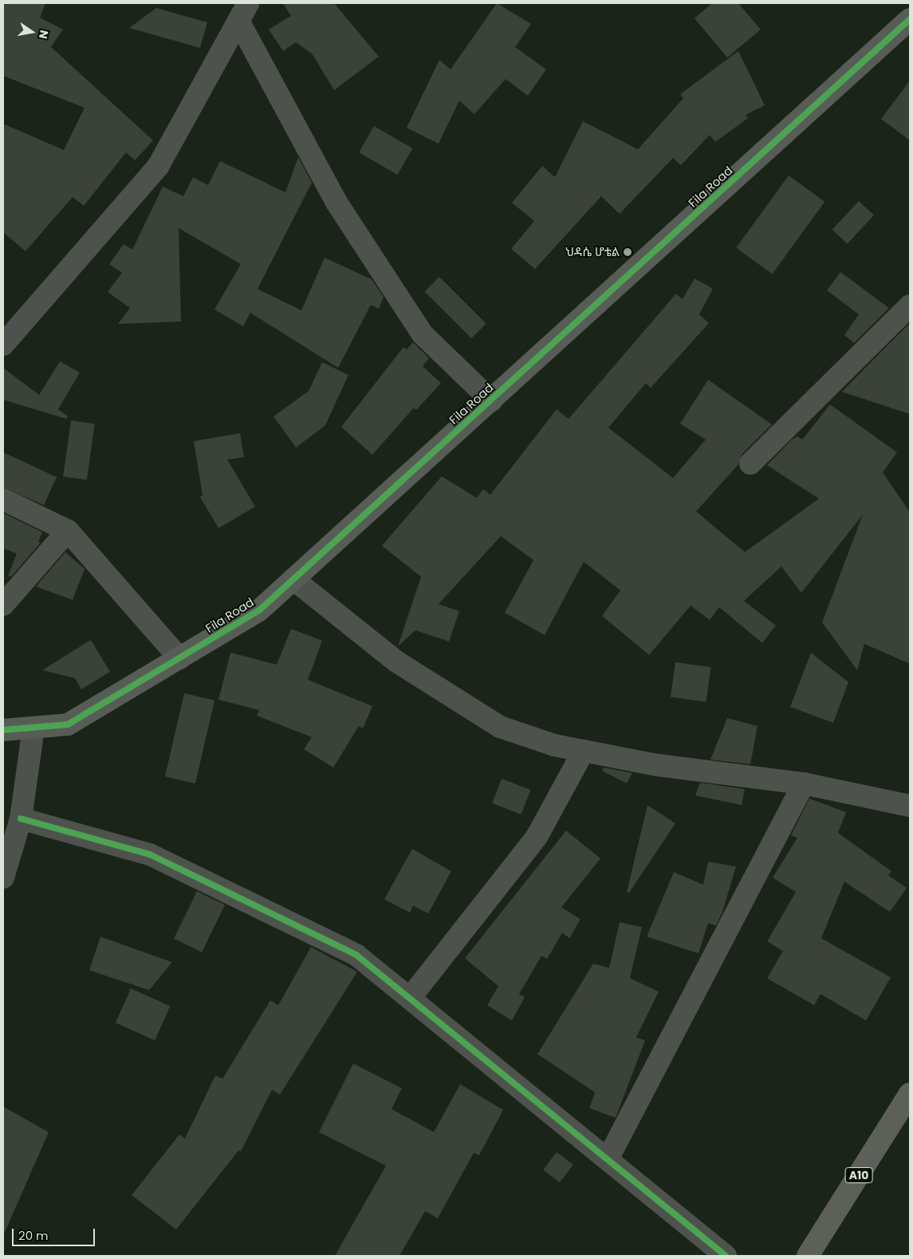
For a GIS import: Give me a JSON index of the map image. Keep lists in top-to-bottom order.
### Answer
{
  "streets": {
    "highway": ["A10"],
    "street": ["Fila Road"]
  },
  "places": ["ህዳሴ ሆቴል"],
  "scale_bar": "20 m",
  "north": "right"
}
